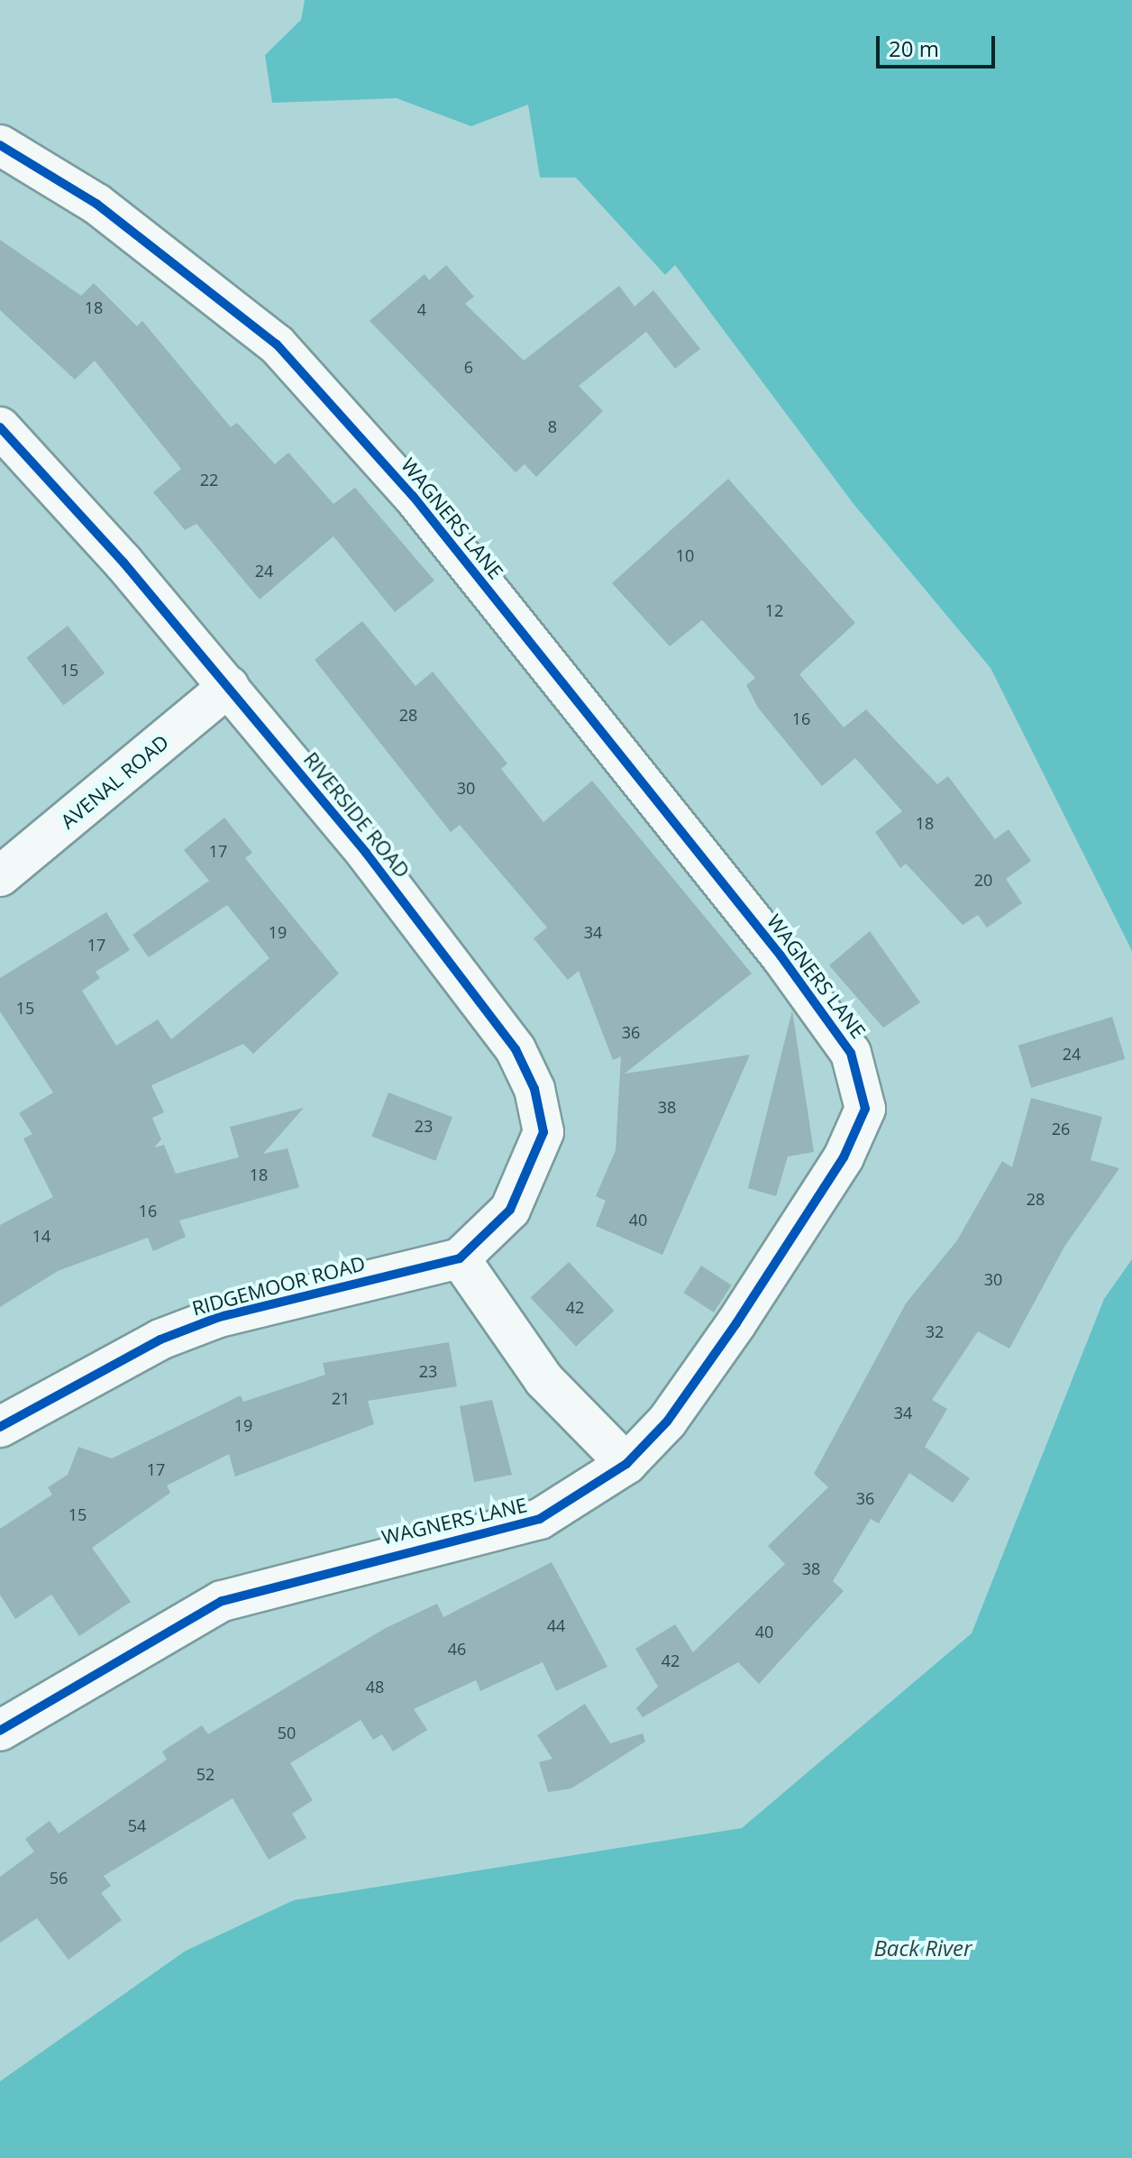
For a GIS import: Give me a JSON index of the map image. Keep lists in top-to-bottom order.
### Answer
{
  "streets": {
    "street": [
      "WAGNERS LANE",
      "AVENAL ROAD",
      "RIVERSIDE ROAD",
      "RIDGEMOOR ROAD"
    ]
  },
  "crossings": [
    ["AVENAL ROAD", "RIVERSIDE ROAD"],
    ["RIVERSIDE ROAD", "RIDGEMOOR ROAD"]
  ],
  "water": ["Back River"],
  "house_numbers": [
    "18",
    "4",
    "6",
    "8",
    "22",
    "10",
    "24",
    "12",
    "15",
    "28",
    "16",
    "30",
    "18",
    "17",
    "20",
    "19",
    "34",
    "17",
    "15",
    "36",
    "24",
    "38",
    "23",
    "26",
    "18",
    "28",
    "16",
    "40",
    "14",
    "30",
    "42",
    "32",
    "23",
    "21",
    "34",
    "19",
    "17",
    "36",
    "15",
    "38",
    "44",
    "40",
    "46",
    "42",
    "48",
    "50",
    "52",
    "54",
    "56"
  ],
  "scale_bar": "20 m"
}
